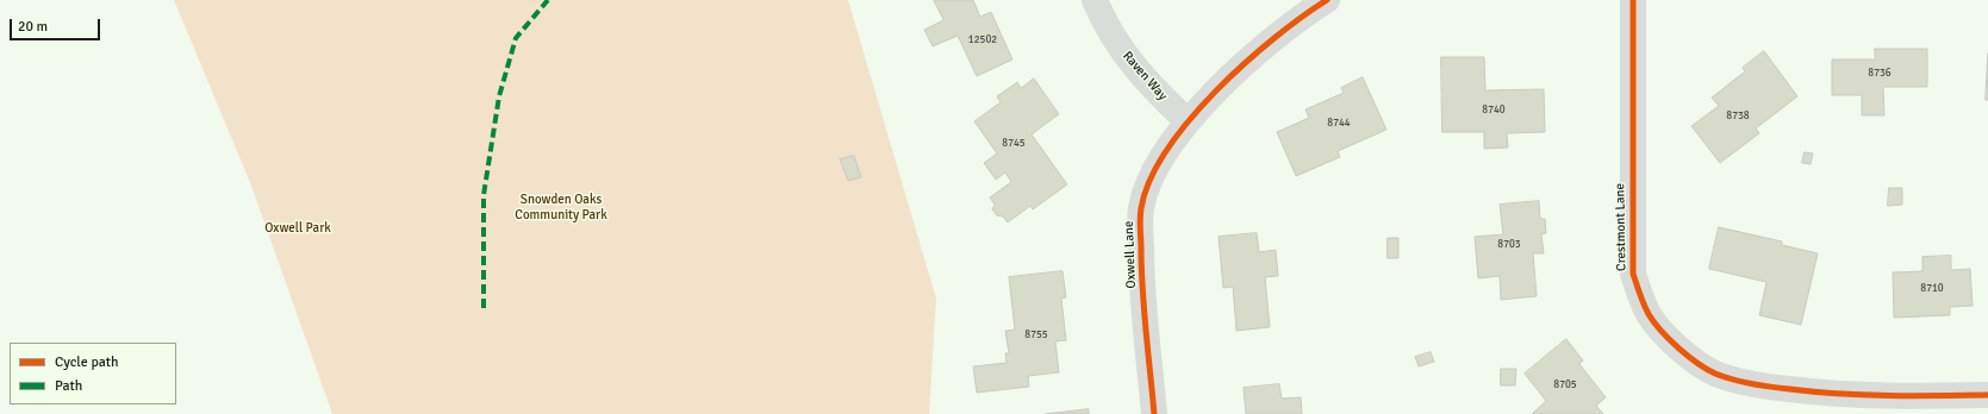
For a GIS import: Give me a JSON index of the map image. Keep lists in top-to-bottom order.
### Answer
{
  "streets": {
    "street": ["Raven Way", "Crestmont Lane", "Oxwell Lane"]
  },
  "crossings": [
    ["Raven Way", "Oxwell Lane"]
  ],
  "parks": ["Snowden Oaks Community Park", "Oxwell Park"],
  "house_numbers": [
    "12502",
    "8736",
    "8740",
    "8738",
    "8744",
    "8745",
    "8703",
    "8710",
    "8755",
    "8705"
  ],
  "legend": ["Cycle path", "Path"],
  "scale_bar": "20 m"
}
